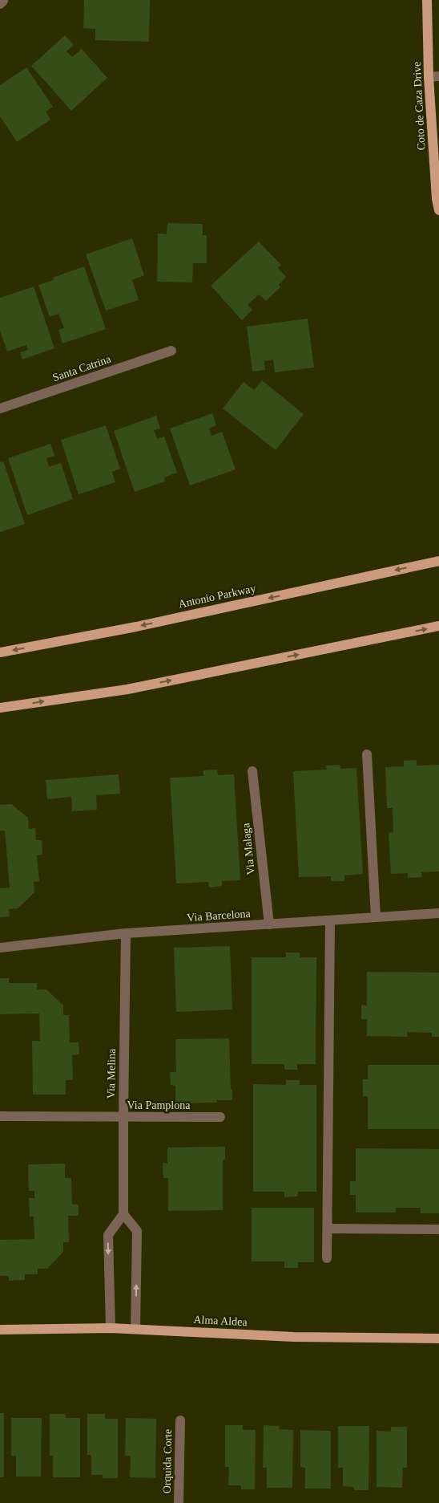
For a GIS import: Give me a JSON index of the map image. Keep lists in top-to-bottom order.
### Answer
{
  "streets": {
    "main road": ["Coto de Caza Drive", "Antonio Parkway", "Alma Aldea"],
    "street": [
      "Santa Catrina",
      "Via Malaga",
      "Via Barcelona",
      "Via Melina",
      "Via Pamplona",
      "Orquida Corte"
    ]
  },
  "crossings": [
    ["Via Malaga", "Via Barcelona"],
    ["Via Barcelona", "Via Melina"],
    ["Via Melina", "Via Pamplona"]
  ]
}
